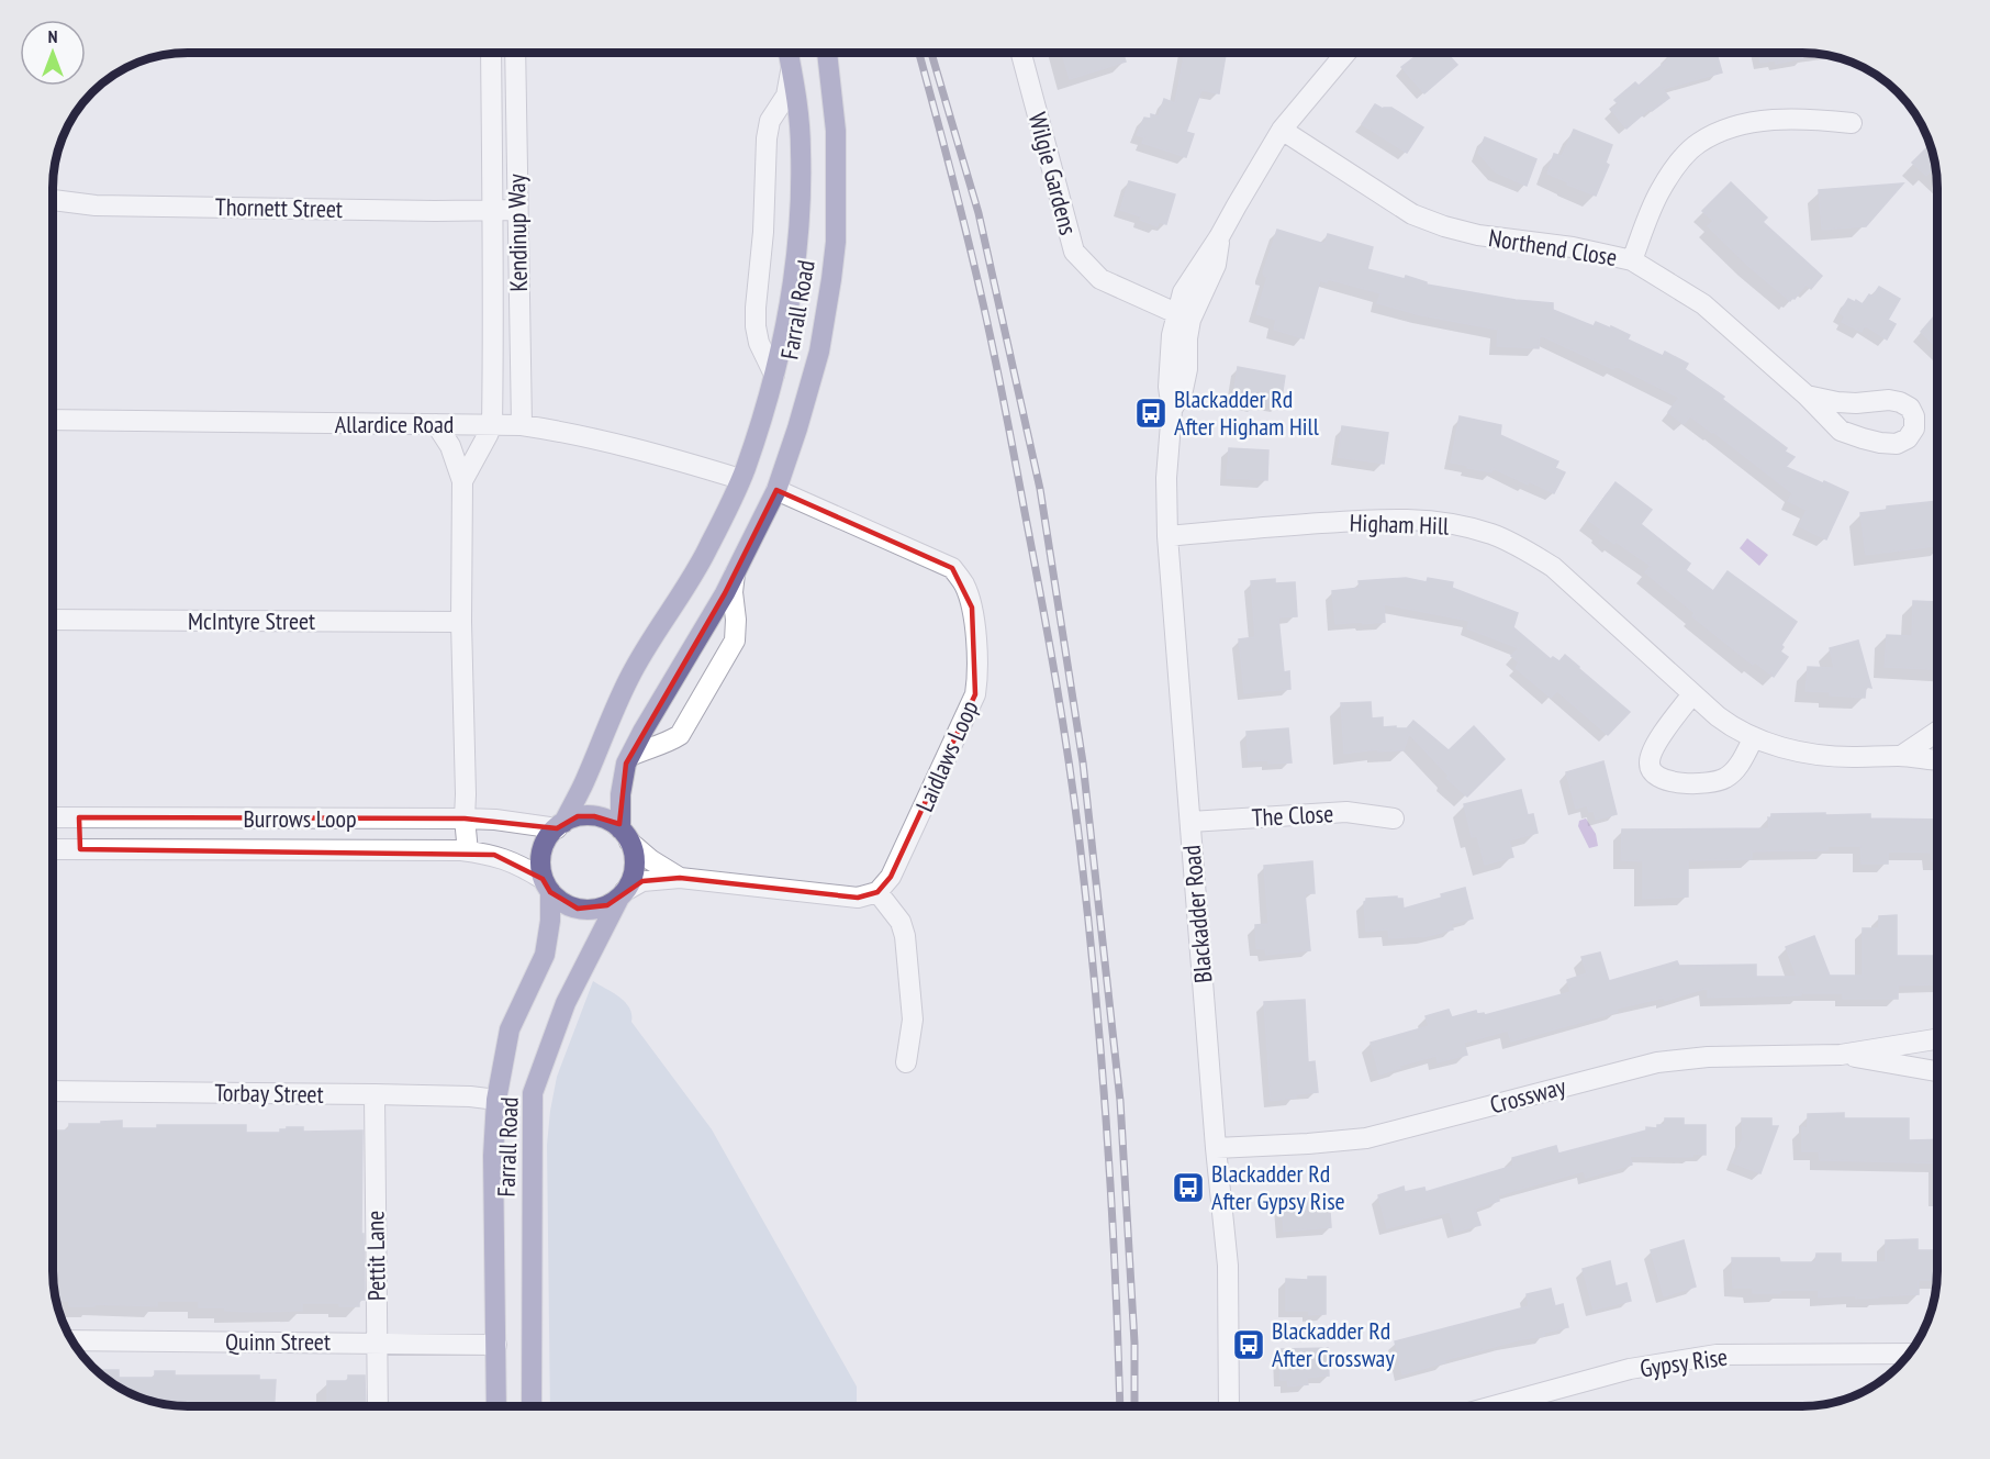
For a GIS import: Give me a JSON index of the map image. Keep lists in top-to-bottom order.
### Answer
{
  "streets": {
    "main road": ["Farrall Road"],
    "street": [
      "Wilgie Gardens",
      "Thornett Street",
      "Kendinup Way",
      "Northend Close",
      "Allardice Road",
      "Higham Hill",
      "McIntyre Street",
      "Laidlaws Loop",
      "The Close",
      "Burrows Loop",
      "Blackadder Road",
      "Torbay Street",
      "Crossway",
      "Pettit Lane",
      "Quinn Street",
      "Gypsy Rise"
    ]
  },
  "crossings": [
    ["Wilgie Gardens", "Blackadder Road"],
    ["Thornett Street", "Kendinup Way"],
    ["Kendinup Way", "Allardice Road"],
    ["Northend Close", "Blackadder Road"],
    ["Farrall Road", "Allardice Road"],
    ["Farrall Road", "Laidlaws Loop"],
    ["Farrall Road", "Burrows Loop"],
    ["Farrall Road", "Torbay Street"],
    ["Farrall Road", "Quinn Street"],
    ["Higham Hill", "Blackadder Road"],
    ["The Close", "Blackadder Road"],
    ["Blackadder Road", "Crossway"],
    ["Torbay Street", "Pettit Lane"],
    ["Pettit Lane", "Quinn Street"]
  ],
  "places": {
    "bus stop": ["Blackadder Rd After Higham Hill", "Blackadder Rd After Gypsy Rise", "Blackadder Rd After Crossway"]
  },
  "north": "top"
}
